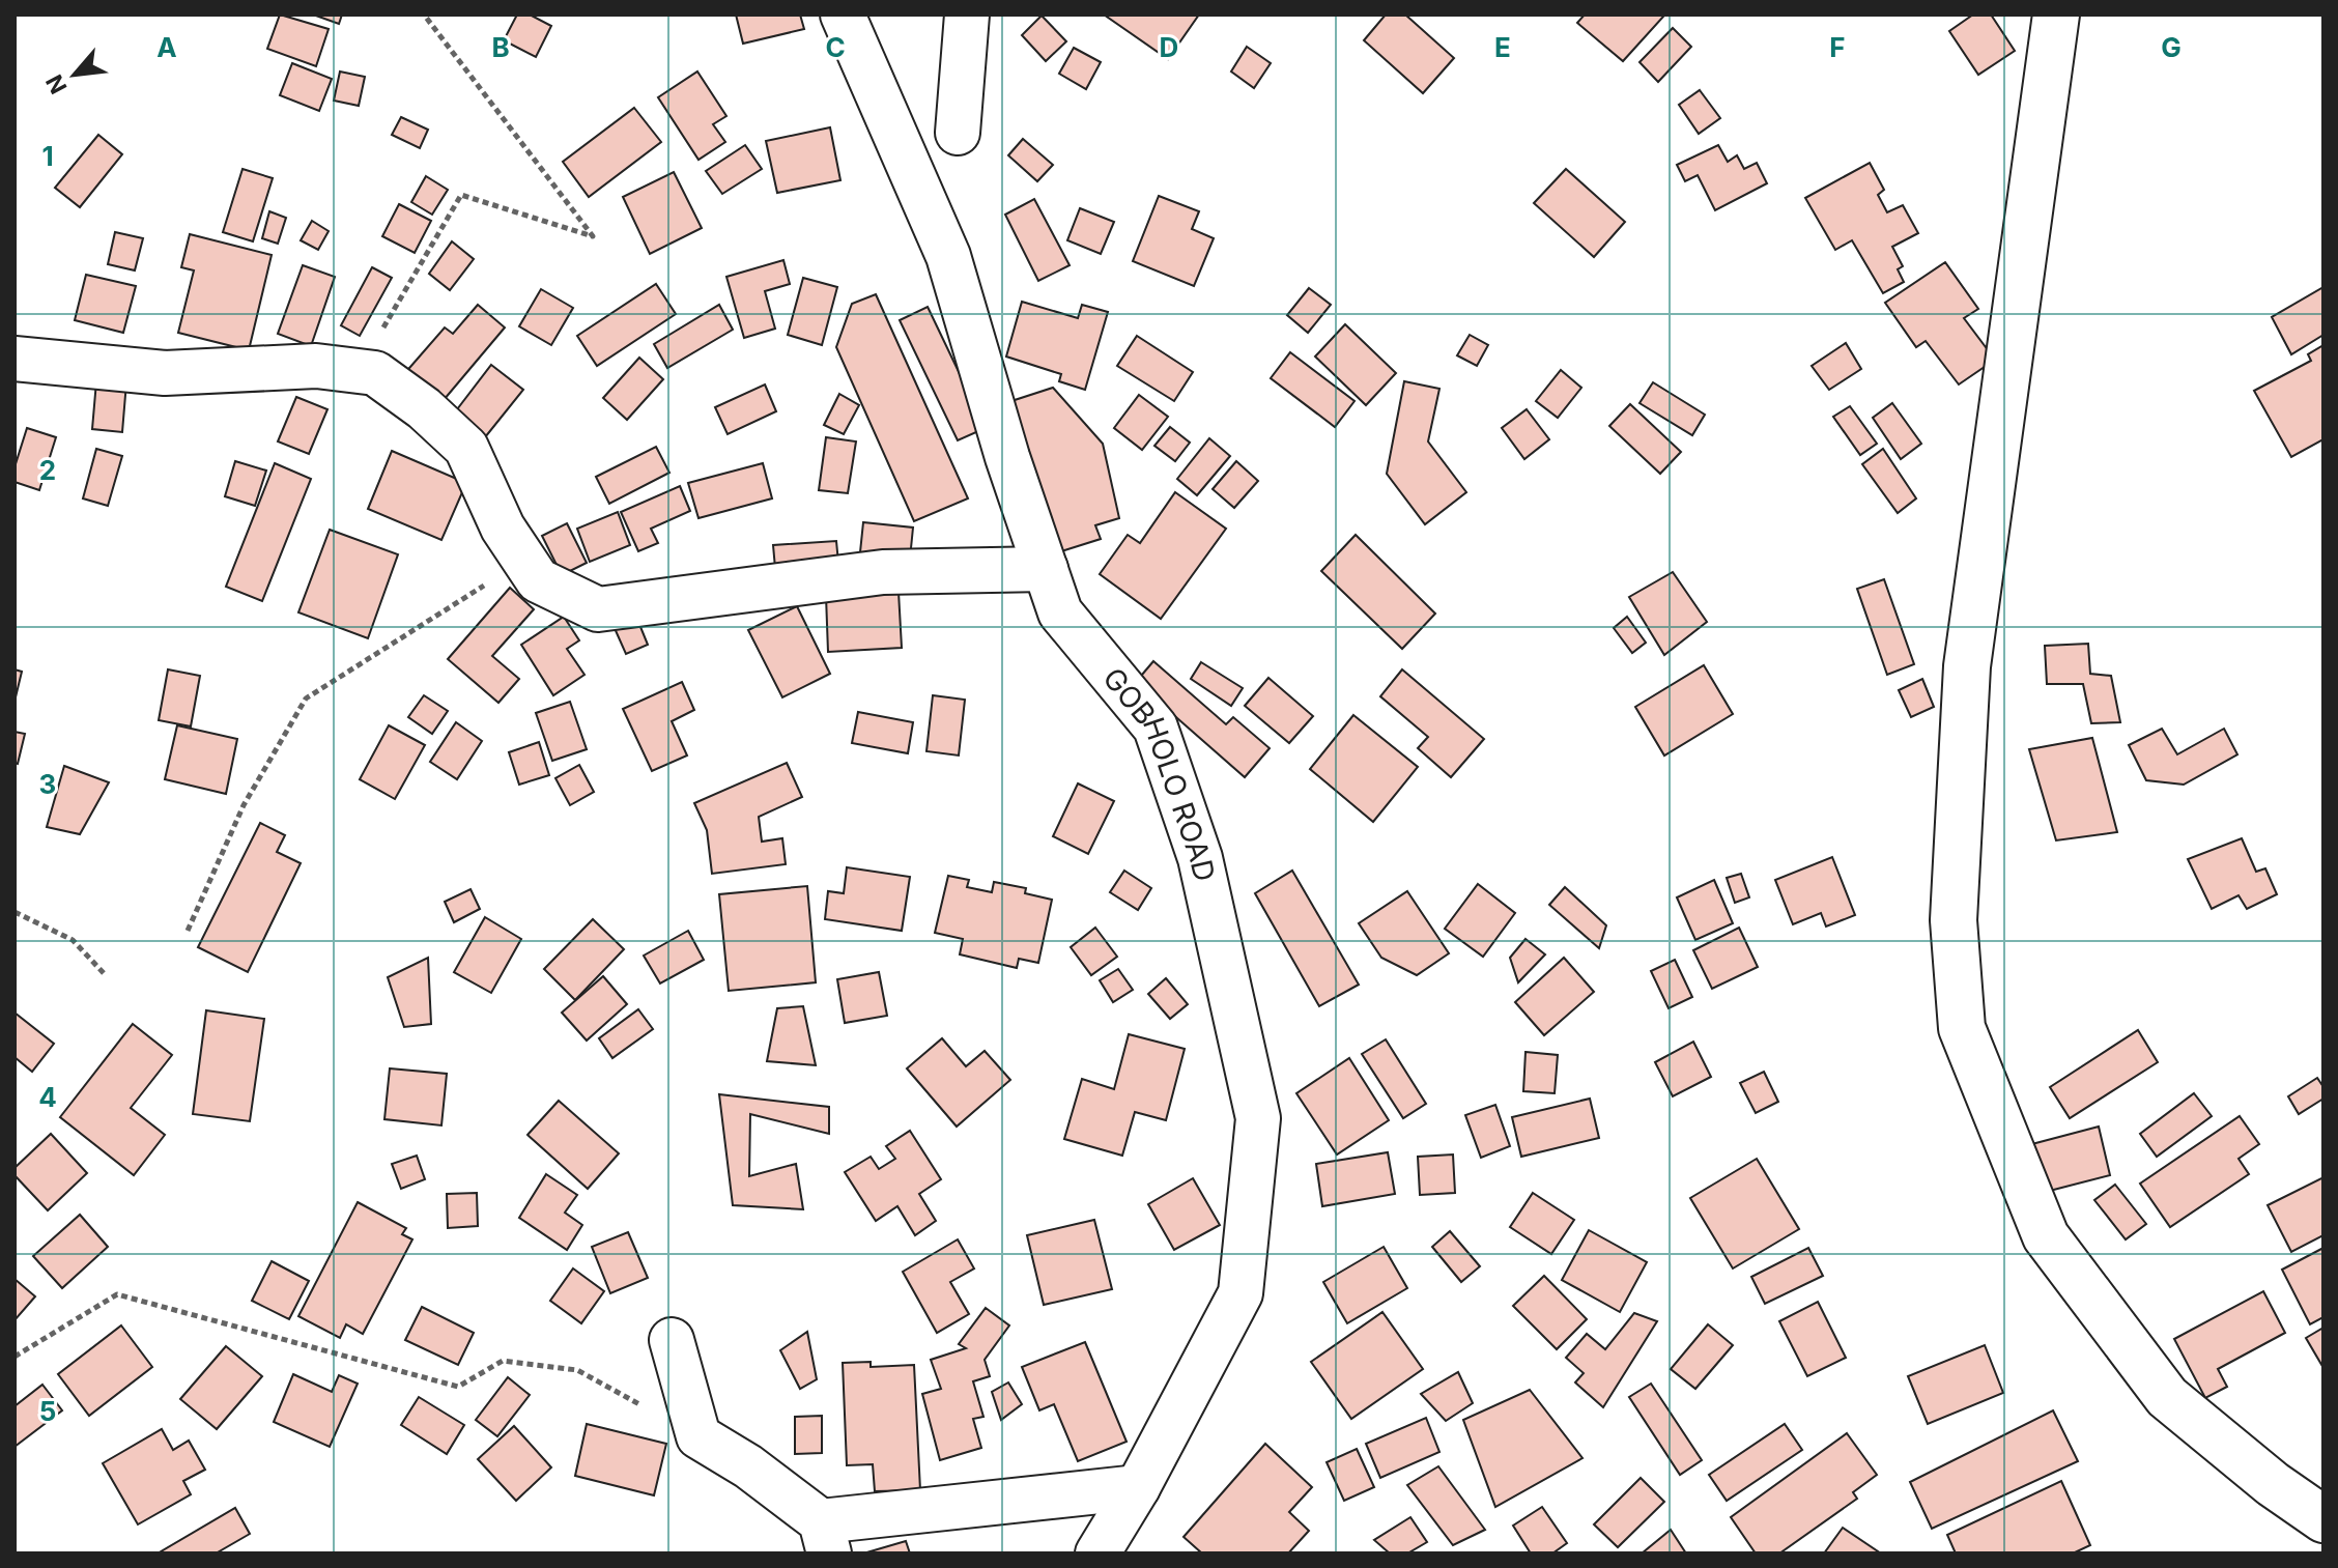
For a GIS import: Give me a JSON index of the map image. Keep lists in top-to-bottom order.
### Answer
{
  "streets": {
    "street": ["GOBHOLO ROAD"]
  },
  "north": "bottom left",
  "grid": {
    "columns": [
      "A",
      "B",
      "C",
      "D",
      "E",
      "F",
      "G"
    ],
    "rows": [
      "1",
      "2",
      "3",
      "4",
      "5"
    ]
  }
}
